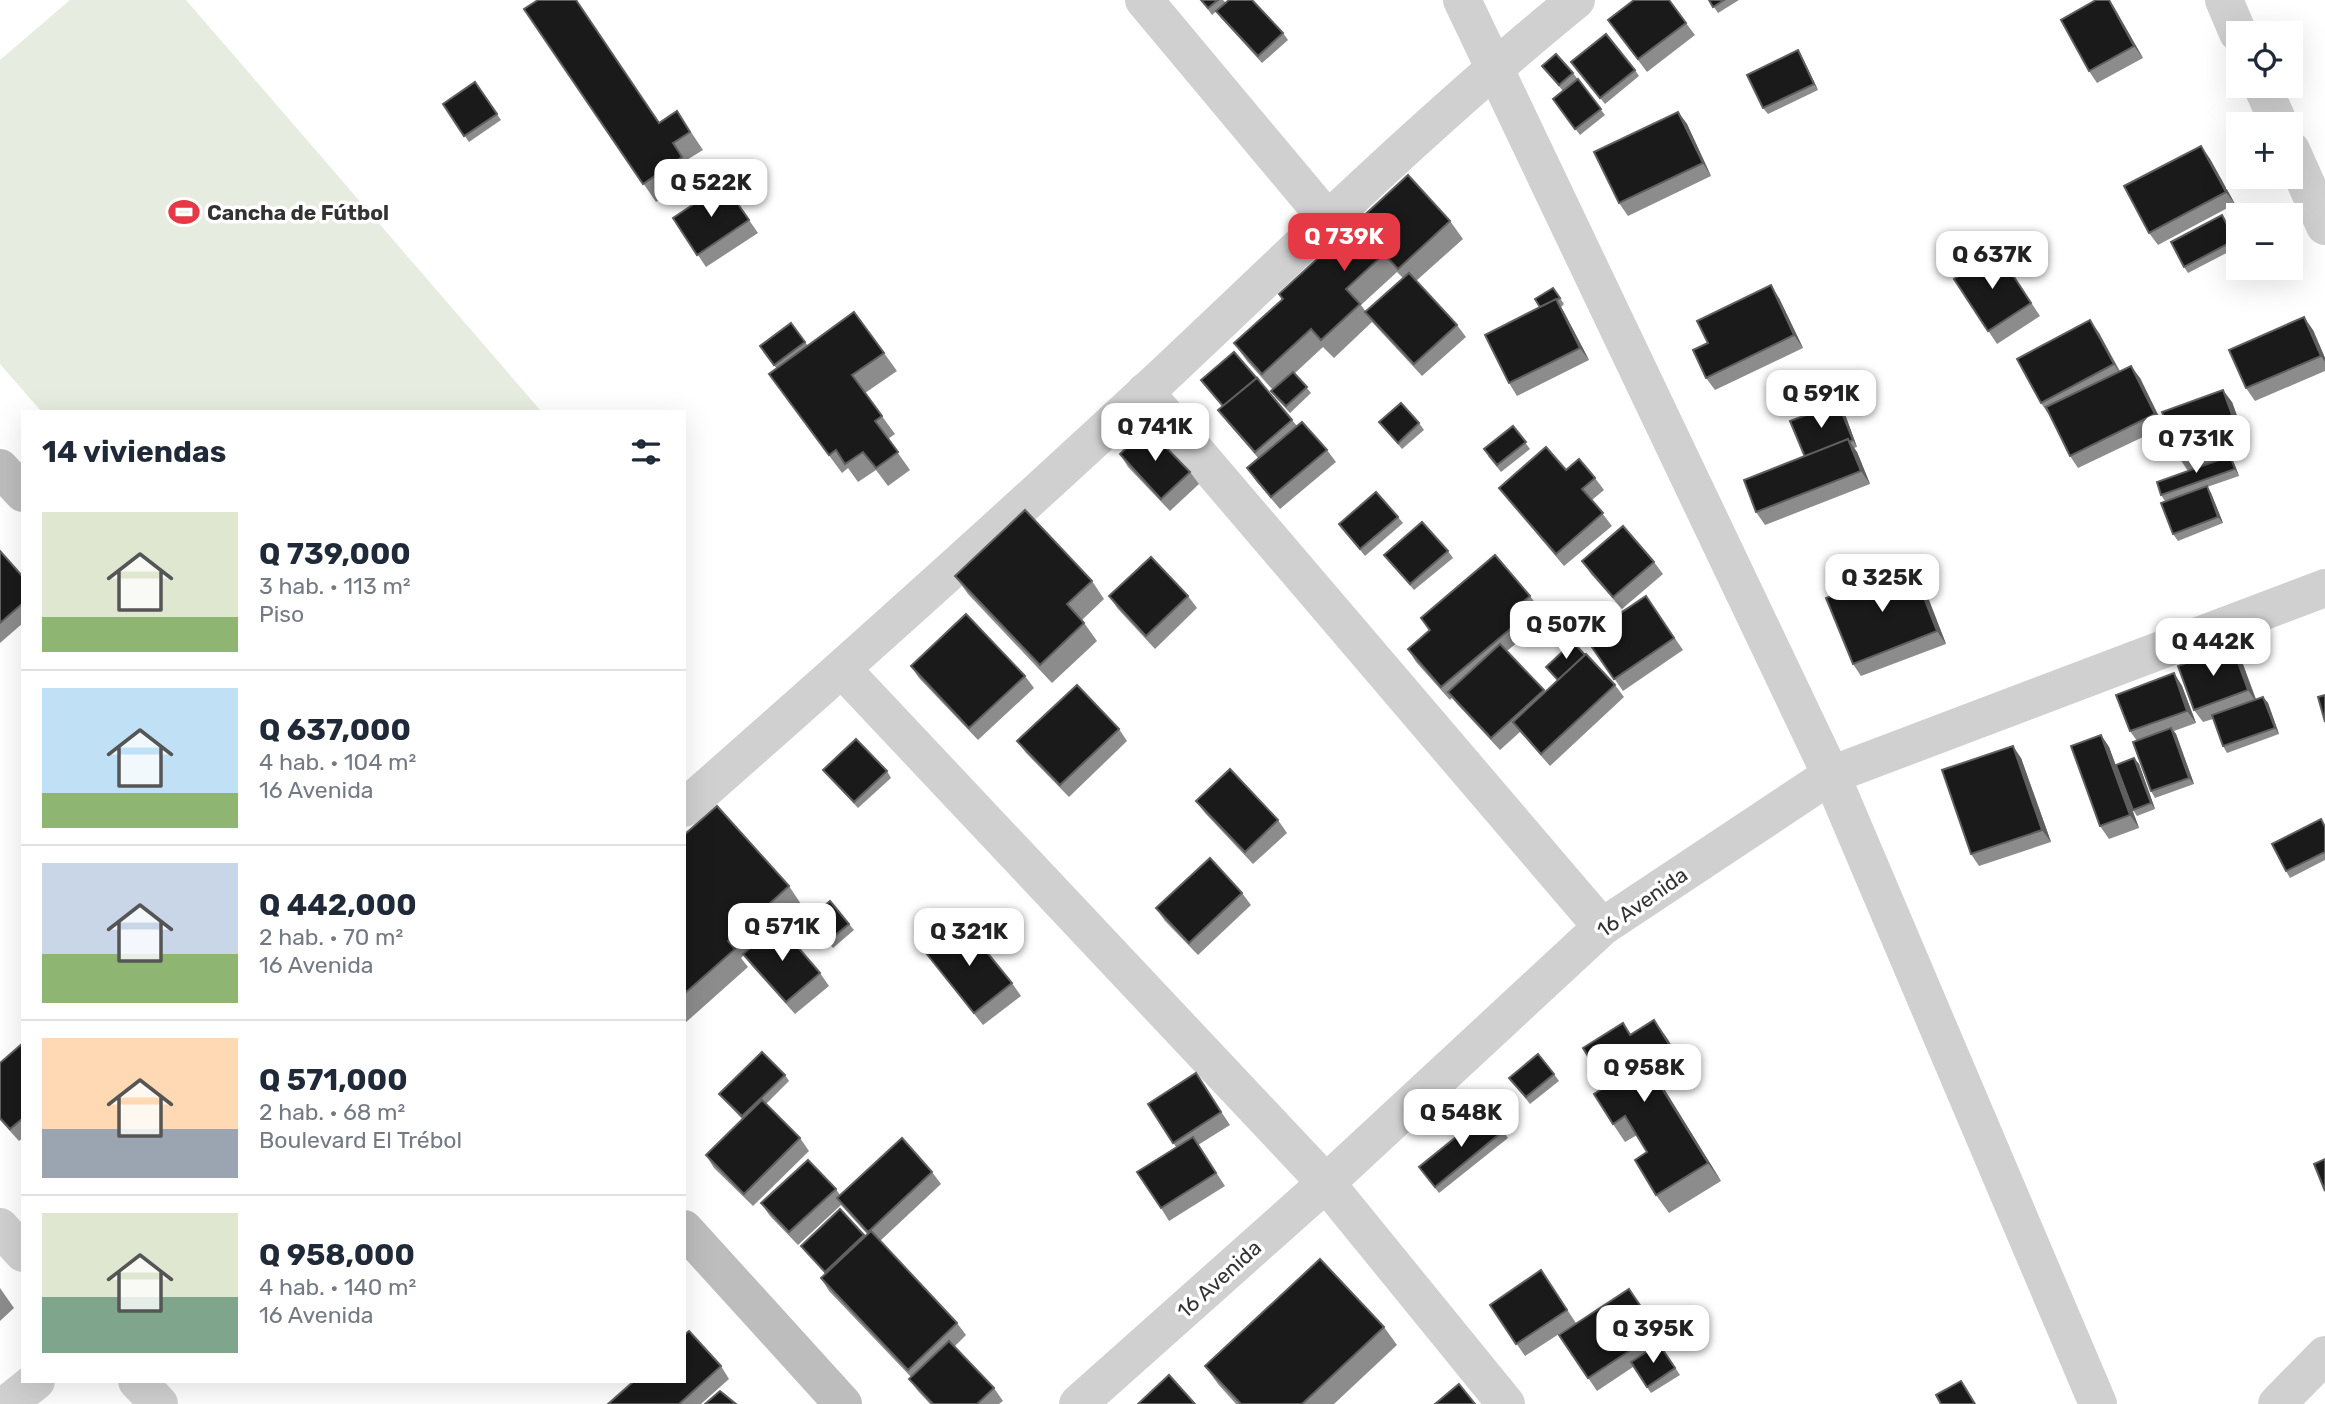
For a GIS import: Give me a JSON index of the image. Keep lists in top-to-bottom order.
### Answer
{
  "streets": {
    "street": ["16 Avenida"]
  },
  "places": {
    "sports": ["Cancha de Fútbol"]
  },
  "page": {
    "map_buttons": ["+", "−"],
    "price": [
      "Q 522K",
      "Q 739K",
      "Q 637K",
      "Q 591K",
      "Q 741K",
      "Q 731K",
      "Q 325K",
      "Q 507K",
      "Q 442K",
      "Q 571K",
      "Q 321K",
      "Q 958K",
      "Q 548K",
      "Q 395K"
    ],
    "heading": "14 viviendas",
    "list": [
      {
        "name": "Q 739,000",
        "note": "3 hab. · 113 m² · Piso"
      },
      {
        "name": "Q 637,000",
        "note": "4 hab. · 104 m² · 16 Avenida"
      },
      {
        "name": "Q 442,000",
        "note": "2 hab. · 70 m² · 16 Avenida"
      },
      {
        "name": "Q 571,000",
        "note": "2 hab. · 68 m² · Boulevard El Trébol"
      },
      {
        "name": "Q 958,000",
        "note": "4 hab. · 140 m² · 16 Avenida"
      }
    ]
  }
}
